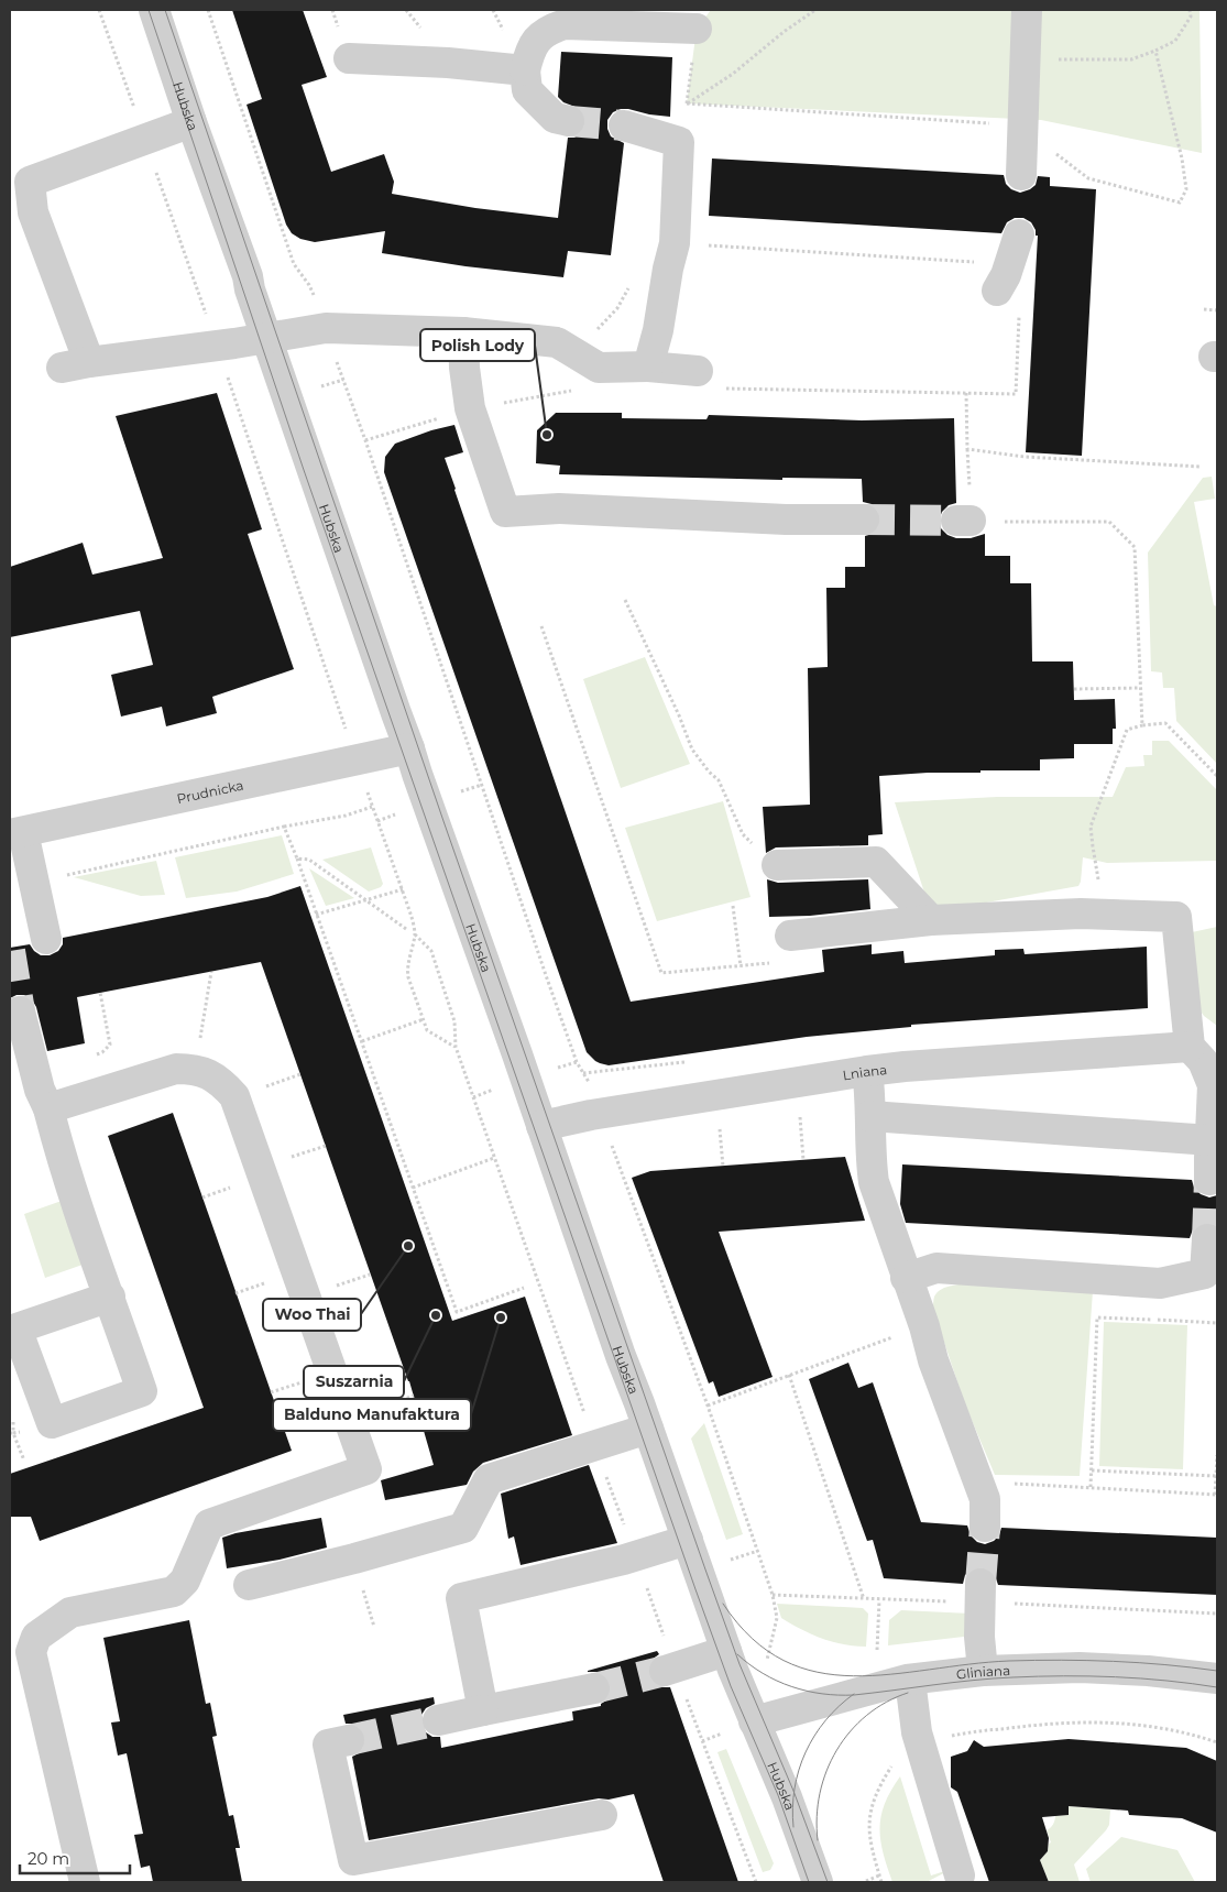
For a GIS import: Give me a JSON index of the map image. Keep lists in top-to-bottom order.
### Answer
{
  "streets": {
    "street": [
      "Hubska",
      "Prudnicka",
      "Lniana",
      "Gliniana"
    ]
  },
  "crossings": [
    ["Hubska", "Prudnicka"],
    ["Hubska", "Lniana"],
    ["Hubska", "Gliniana"]
  ],
  "places": [
    "Polish Lody",
    "Woo Thai",
    "Suszarnia",
    "Balduno Manufaktura"
  ],
  "scale_bar": "20 m"
}
